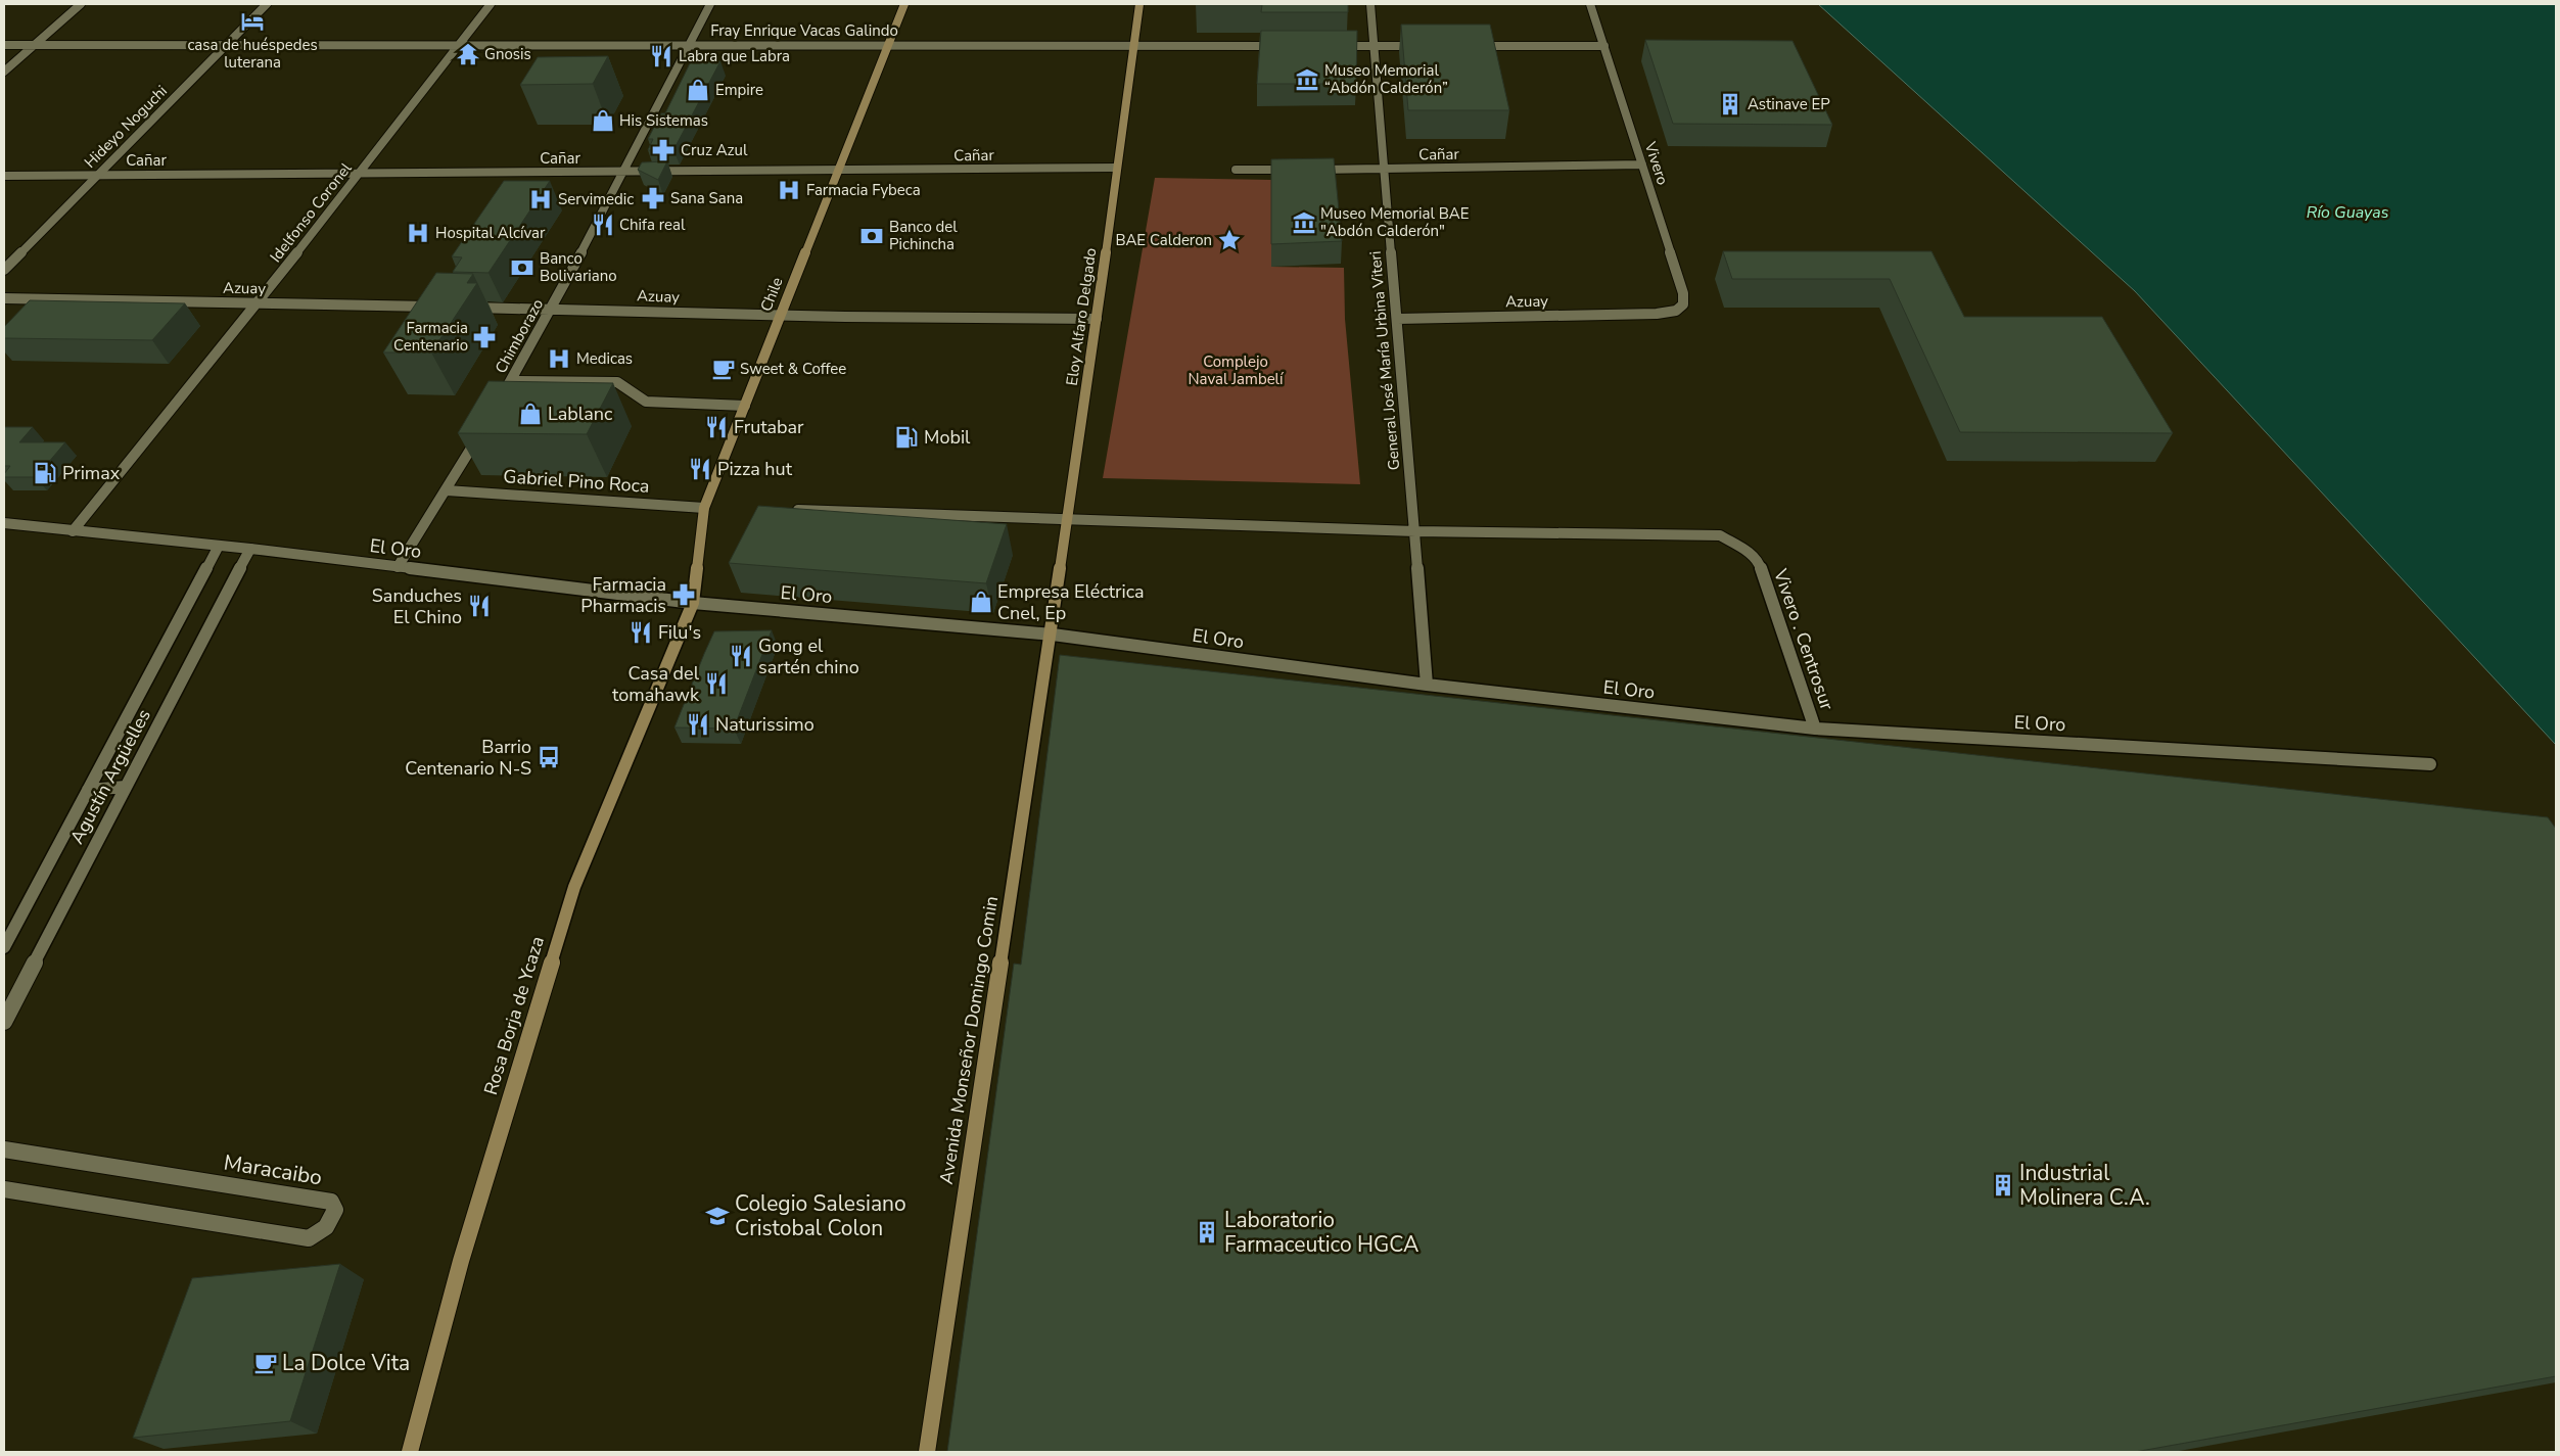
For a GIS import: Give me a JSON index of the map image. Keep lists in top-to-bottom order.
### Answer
{
  "streets": {
    "main road": [
      "Chile",
      "Eloy Alfaro Delgado",
      "Rosa Borja de Ycaza",
      "Avenida Monseñor Domingo Comin"
    ],
    "street": [
      "Fray Enrique Vacas Galindo",
      "Hideyo Noguchi",
      "Cañar",
      "Vivero",
      "Idelfonso Coronel",
      "Azuay",
      "Chimborazo",
      "General José María Urbina Viteri",
      "Gabriel Pino Roca",
      "El Oro",
      "Vivero . Centrosur",
      "Agustín Argüelles",
      "Maracaibo"
    ]
  },
  "crossings": [
    ["Fray Enrique Vacas Galindo", "Hideyo Noguchi"],
    ["Fray Enrique Vacas Galindo", "Idelfonso Coronel"],
    ["Fray Enrique Vacas Galindo", "Chile"],
    ["Fray Enrique Vacas Galindo", "Eloy Alfaro Delgado"],
    ["Fray Enrique Vacas Galindo", "Chimborazo"],
    ["Hideyo Noguchi", "Cañar"],
    ["Cañar", "Vivero"],
    ["Cañar", "Idelfonso Coronel"],
    ["Cañar", "Chile"],
    ["Cañar", "Eloy Alfaro Delgado"],
    ["Cañar", "Chimborazo"],
    ["Cañar", "General José María Urbina Viteri"],
    ["Vivero", "Azuay"],
    ["Idelfonso Coronel", "Azuay"],
    ["Idelfonso Coronel", "El Oro"],
    ["Azuay", "Chile"],
    ["Azuay", "Eloy Alfaro Delgado"],
    ["Azuay", "Chimborazo"],
    ["Azuay", "General José María Urbina Viteri"],
    ["Chile", "Gabriel Pino Roca"],
    ["Chile", "El Oro"],
    ["Chile", "Rosa Borja de Ycaza"],
    ["Eloy Alfaro Delgado", "El Oro"],
    ["Eloy Alfaro Delgado", "Avenida Monseñor Domingo Comin"],
    ["General José María Urbina Viteri", "El Oro"],
    ["General José María Urbina Viteri", "Vivero . Centrosur"],
    ["El Oro", "Vivero . Centrosur"],
    ["El Oro", "Agustín Argüelles"],
    ["El Oro", "Rosa Borja de Ycaza"],
    ["El Oro", "Avenida Monseñor Domingo Comin"]
  ],
  "water": ["Río Guayas"],
  "parks": ["Complejo Naval Jambelí"],
  "places": {
    "hotel": ["casa de huéspedes luterana"],
    "temple": ["Gnosis"],
    "restaurant": [
      "Labra que Labra",
      "Chifa real",
      "Frutabar",
      "Pizza hut",
      "Sanduches El Chino",
      "Filu's",
      "Gong el sartén chino",
      "Casa del tomahawk",
      "Naturissimo"
    ],
    "museum": ["Museo Memorial “Abdón Calderón”", "Museo Memorial BAE \"Abdón Calderón\""],
    "shop": [
      "Empire",
      "His Sistemas",
      "Lablanc",
      "Empresa Eléctrica Cnel, Ep"
    ],
    "building": ["Astinave EP", "Industrial Molinera C.A.", "Laboratorio Farmaceutico HGCA"],
    "pharmacy": [
      "Cruz Azul",
      "Sana Sana",
      "Farmacia Centenario",
      "Farmacia Pharmacis"
    ],
    "hospital": [
      "Farmacia Fybeca",
      "Servimedic",
      "Hospital Alcívar",
      "Medicas"
    ],
    "bank": ["Banco del Pichincha", "Banco Bolivariano"],
    "place": ["BAE Calderon"],
    "cafe": ["Sweet & Coffee", "La Dolce Vita"],
    "fuel station": ["Mobil", "Primax"],
    "bus stop": ["Barrio Centenario N-S"],
    "school or university": ["Colegio Salesiano Cristobal Colon"]
  }
}
